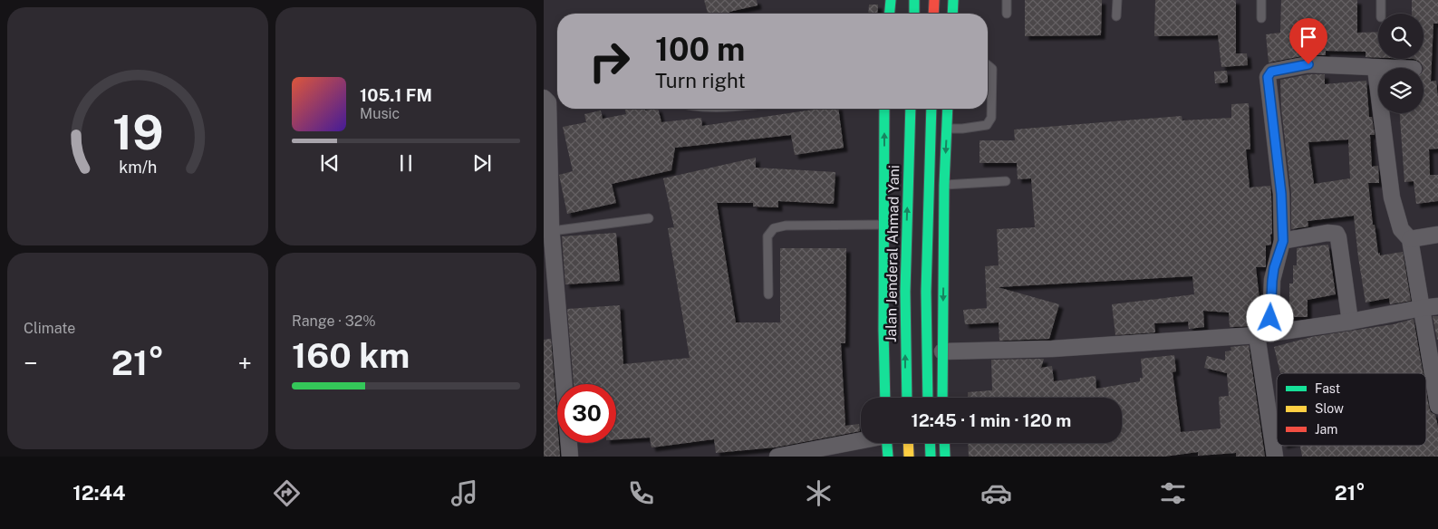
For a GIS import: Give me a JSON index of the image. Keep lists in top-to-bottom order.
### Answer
{
  "streets": {
    "main road": ["Jalan Jenderal Ahmad Yani"]
  },
  "legend": ["Fast", "Slow", "Jam"],
  "page": {
    "turn": ["100 m", "Turn right"],
    "song": ["105.1 FM", "Music"],
    "tile": [
      "Climate",
      ["Range · 32%", "160 km"]
    ],
    "heat": ["−", "21°", "+"],
    "limit": "30",
    "trip": "12:45 · 1 min · 120 m",
    "tabs": ["12:44", "21°"],
    "gauge": ["19", "km/h"]
  }
}
